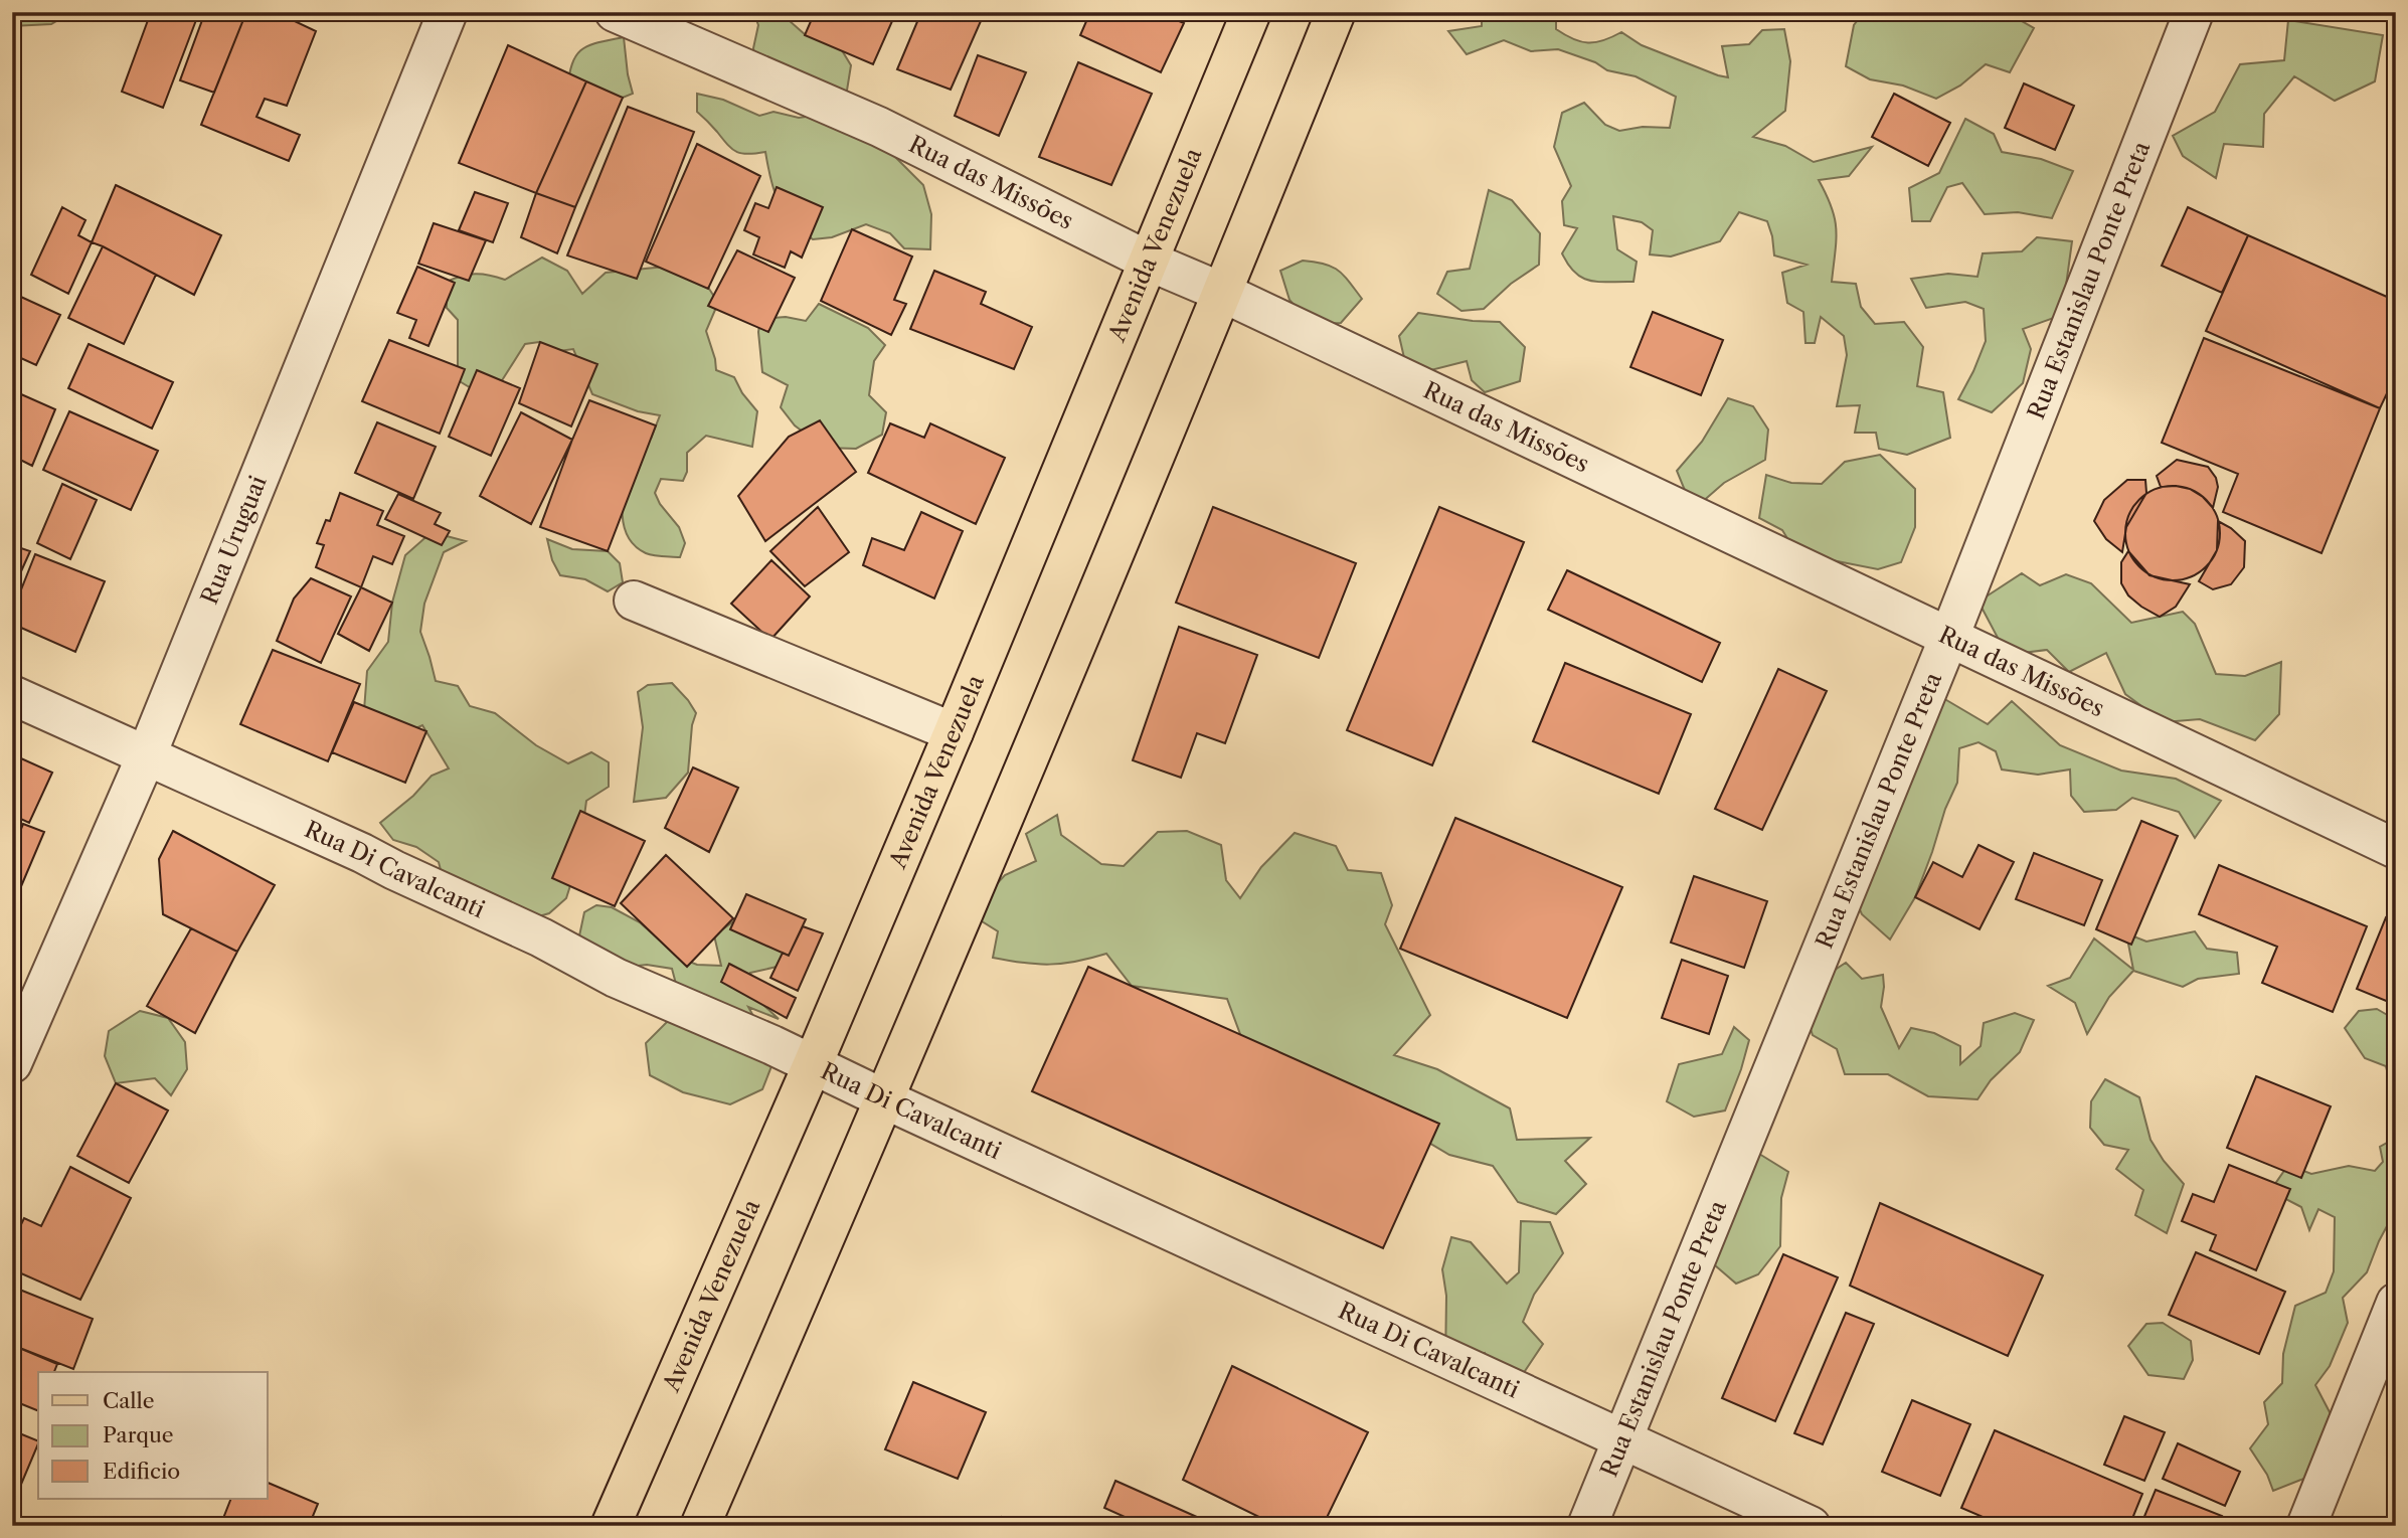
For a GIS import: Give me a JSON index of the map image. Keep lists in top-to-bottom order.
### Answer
{
  "streets": {
    "main road": ["Avenida Venezuela"],
    "street": [
      "Rua das Missões",
      "Rua Estanislau Ponte Preta",
      "Rua Uruguai",
      "Rua Di Cavalcanti"
    ]
  },
  "crossings": [
    ["Rua das Missões", "Avenida Venezuela"],
    ["Rua das Missões", "Rua Estanislau Ponte Preta"],
    ["Avenida Venezuela", "Rua Di Cavalcanti"],
    ["Rua Estanislau Ponte Preta", "Rua Di Cavalcanti"],
    ["Rua Uruguai", "Rua Di Cavalcanti"]
  ],
  "legend": ["Calle", "Parque", "Edificio"]
}
